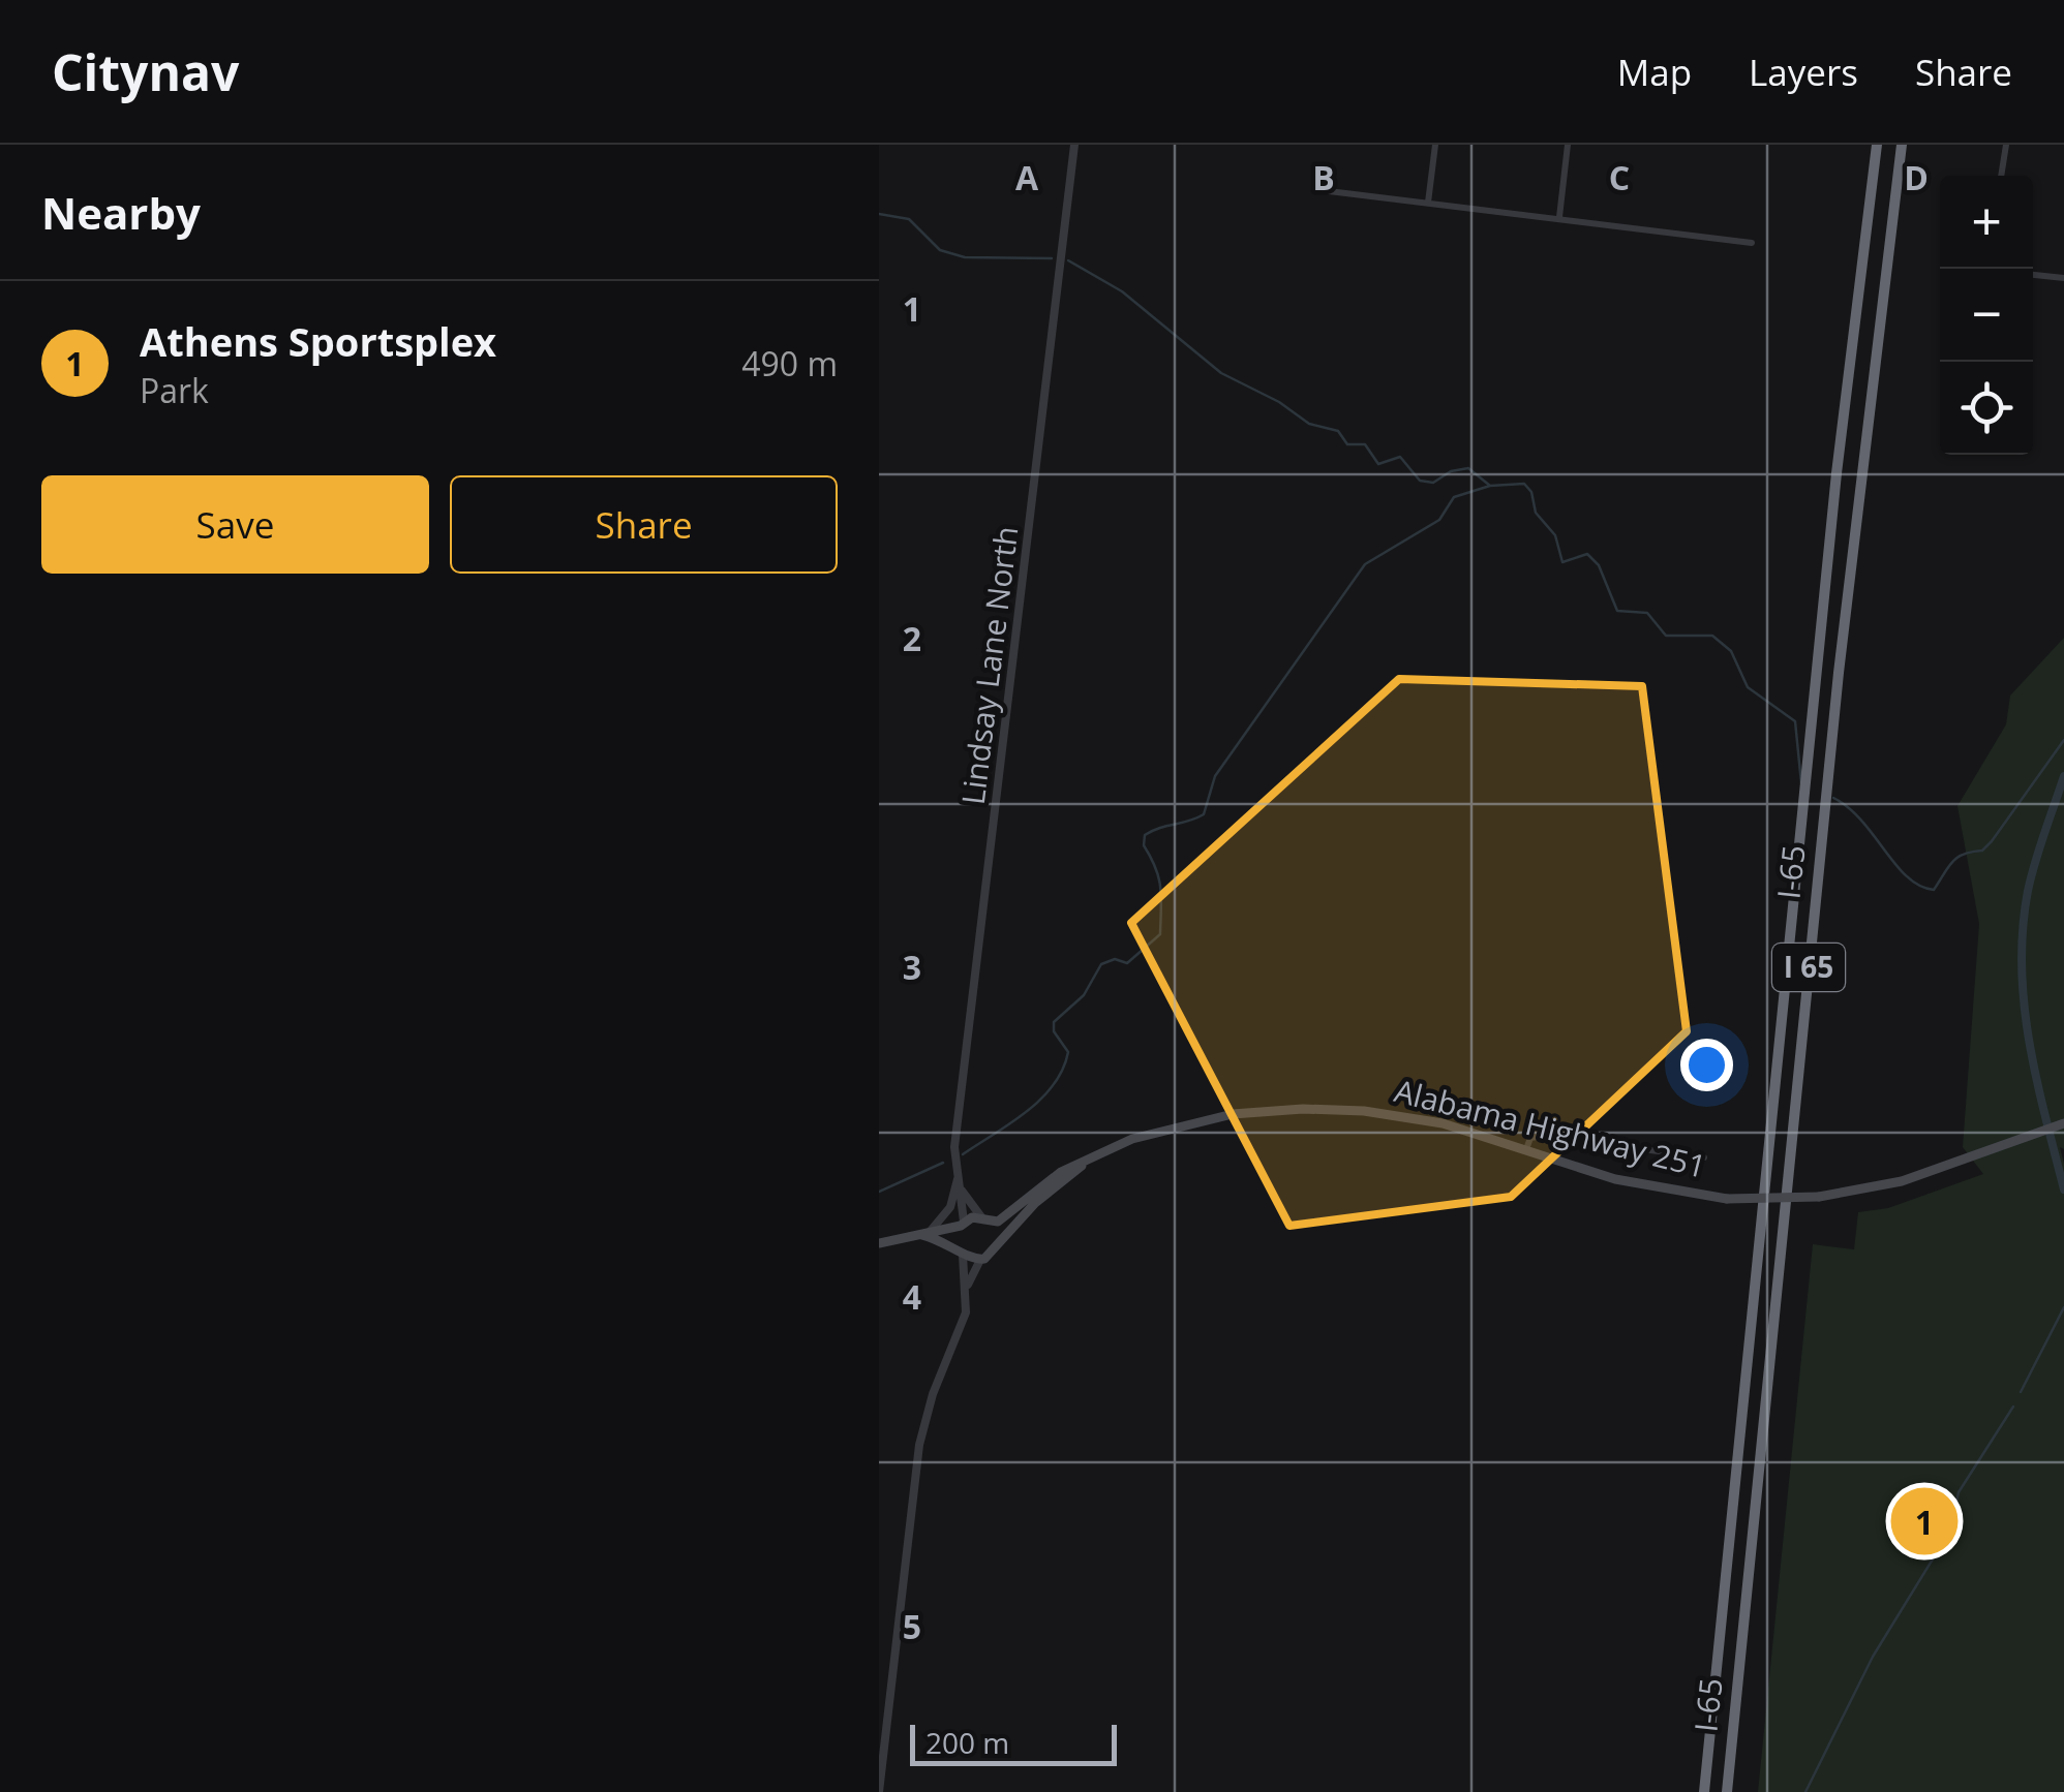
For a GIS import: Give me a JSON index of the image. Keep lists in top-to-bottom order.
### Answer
{
  "streets": {
    "highway": ["I-65", "I 65"],
    "main road": ["Alabama Highway 251"],
    "street": ["Lindsay Lane North"]
  },
  "crossings": [
    ["Lindsay Lane North", "Alabama Highway 251"]
  ],
  "scale_bar": "200 m",
  "page": {
    "header": "Citynav",
    "nav": ["Map", "Layers", "Share"],
    "heading": "Nearby",
    "map_buttons": ["+", "−"],
    "list": [
      {
        "mark": "1",
        "name": "Athens Sportsplex",
        "note": "Park",
        "value": "490 m"
      }
    ],
    "buttons": ["Save", "Share"],
    "pins": "1",
    "scale": "200 m"
  },
  "grid": {
    "columns": [
      "A",
      "B",
      "C",
      "D"
    ],
    "rows": [
      "1",
      "2",
      "3",
      "4",
      "5"
    ]
  }
}
